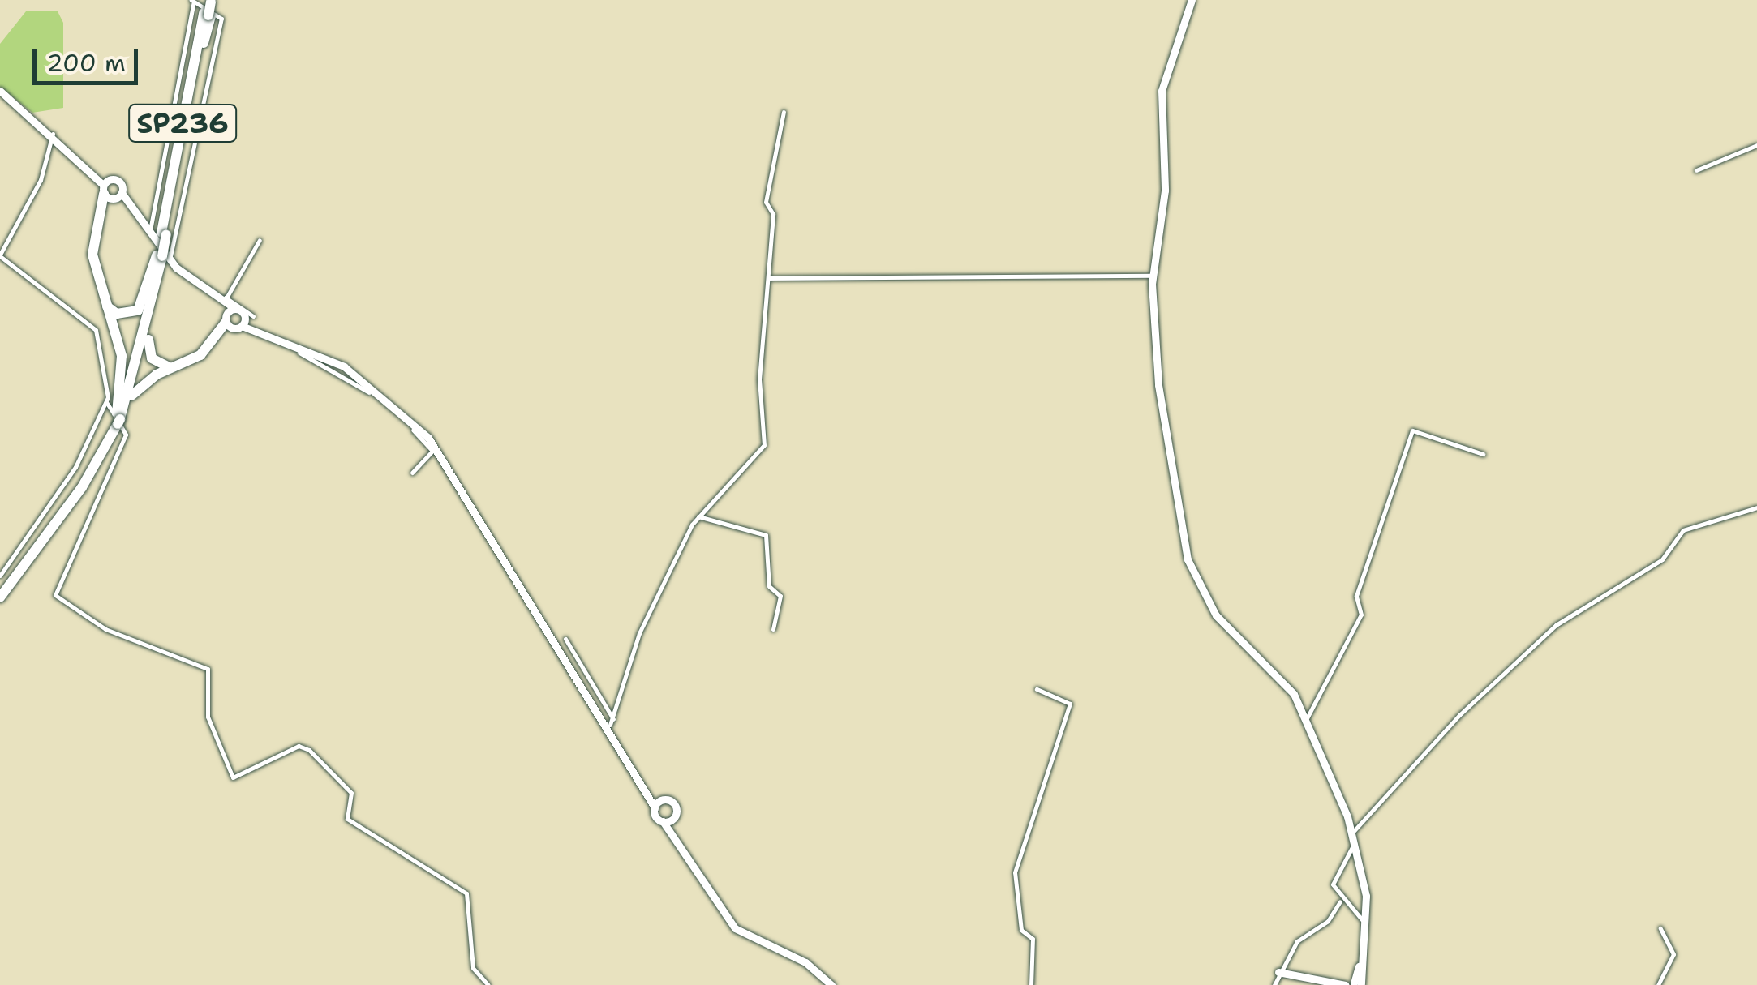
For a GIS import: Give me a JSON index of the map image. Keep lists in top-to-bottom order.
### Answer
{
  "streets": {
    "highway": ["SP236"]
  },
  "scale_bar": "200 m"
}
